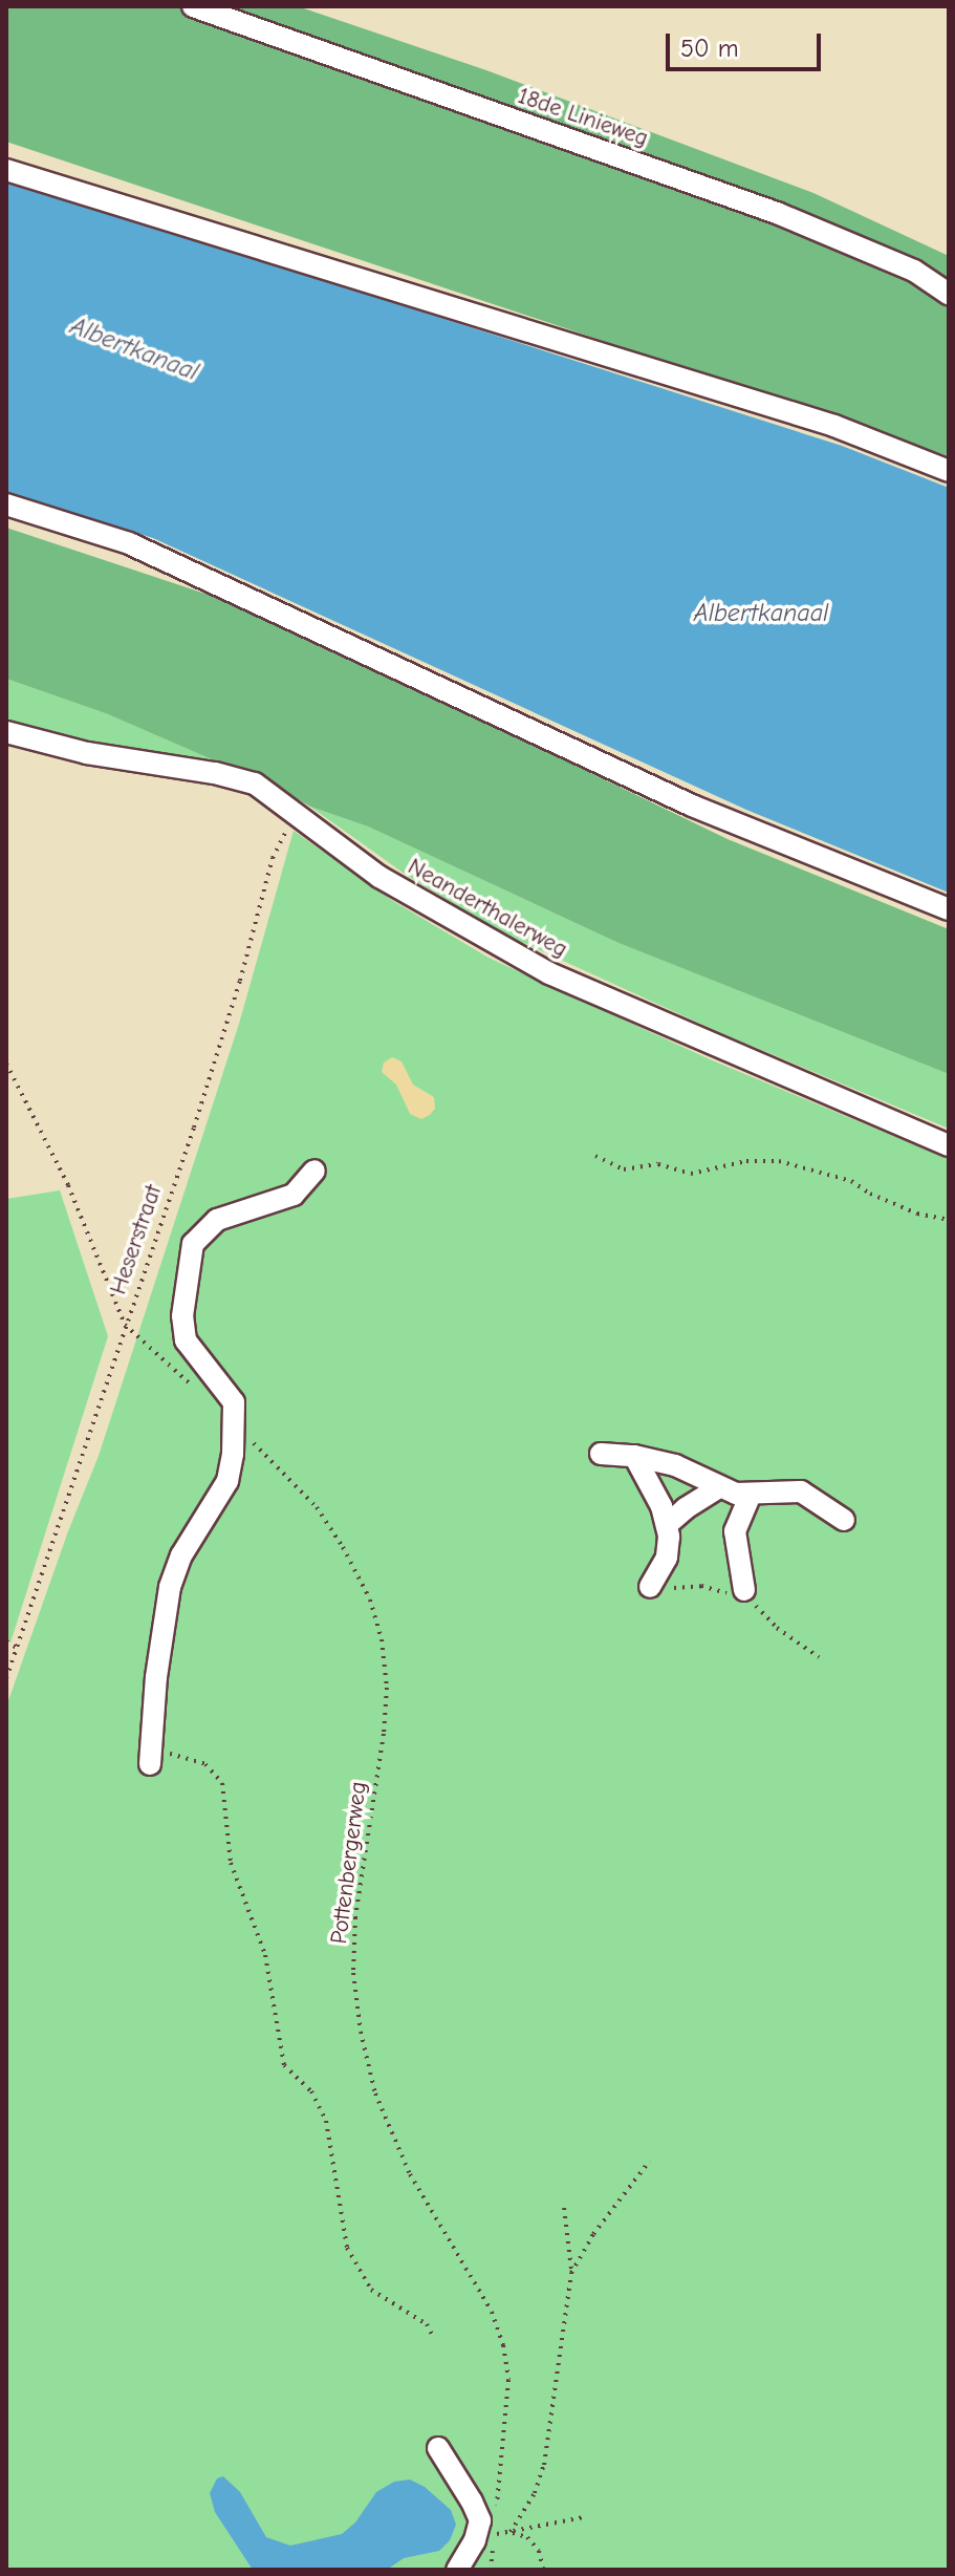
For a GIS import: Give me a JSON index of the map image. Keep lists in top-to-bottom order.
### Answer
{
  "streets": {
    "street": ["18de Linieweg", "Neanderthalerweg"],
    "path": ["Heserstraat", "Pottenbergerweg"]
  },
  "crossings": [
    ["Neanderthalerweg", "Heserstraat"]
  ],
  "water": ["Albertkanaal"],
  "scale_bar": "50 m"
}
